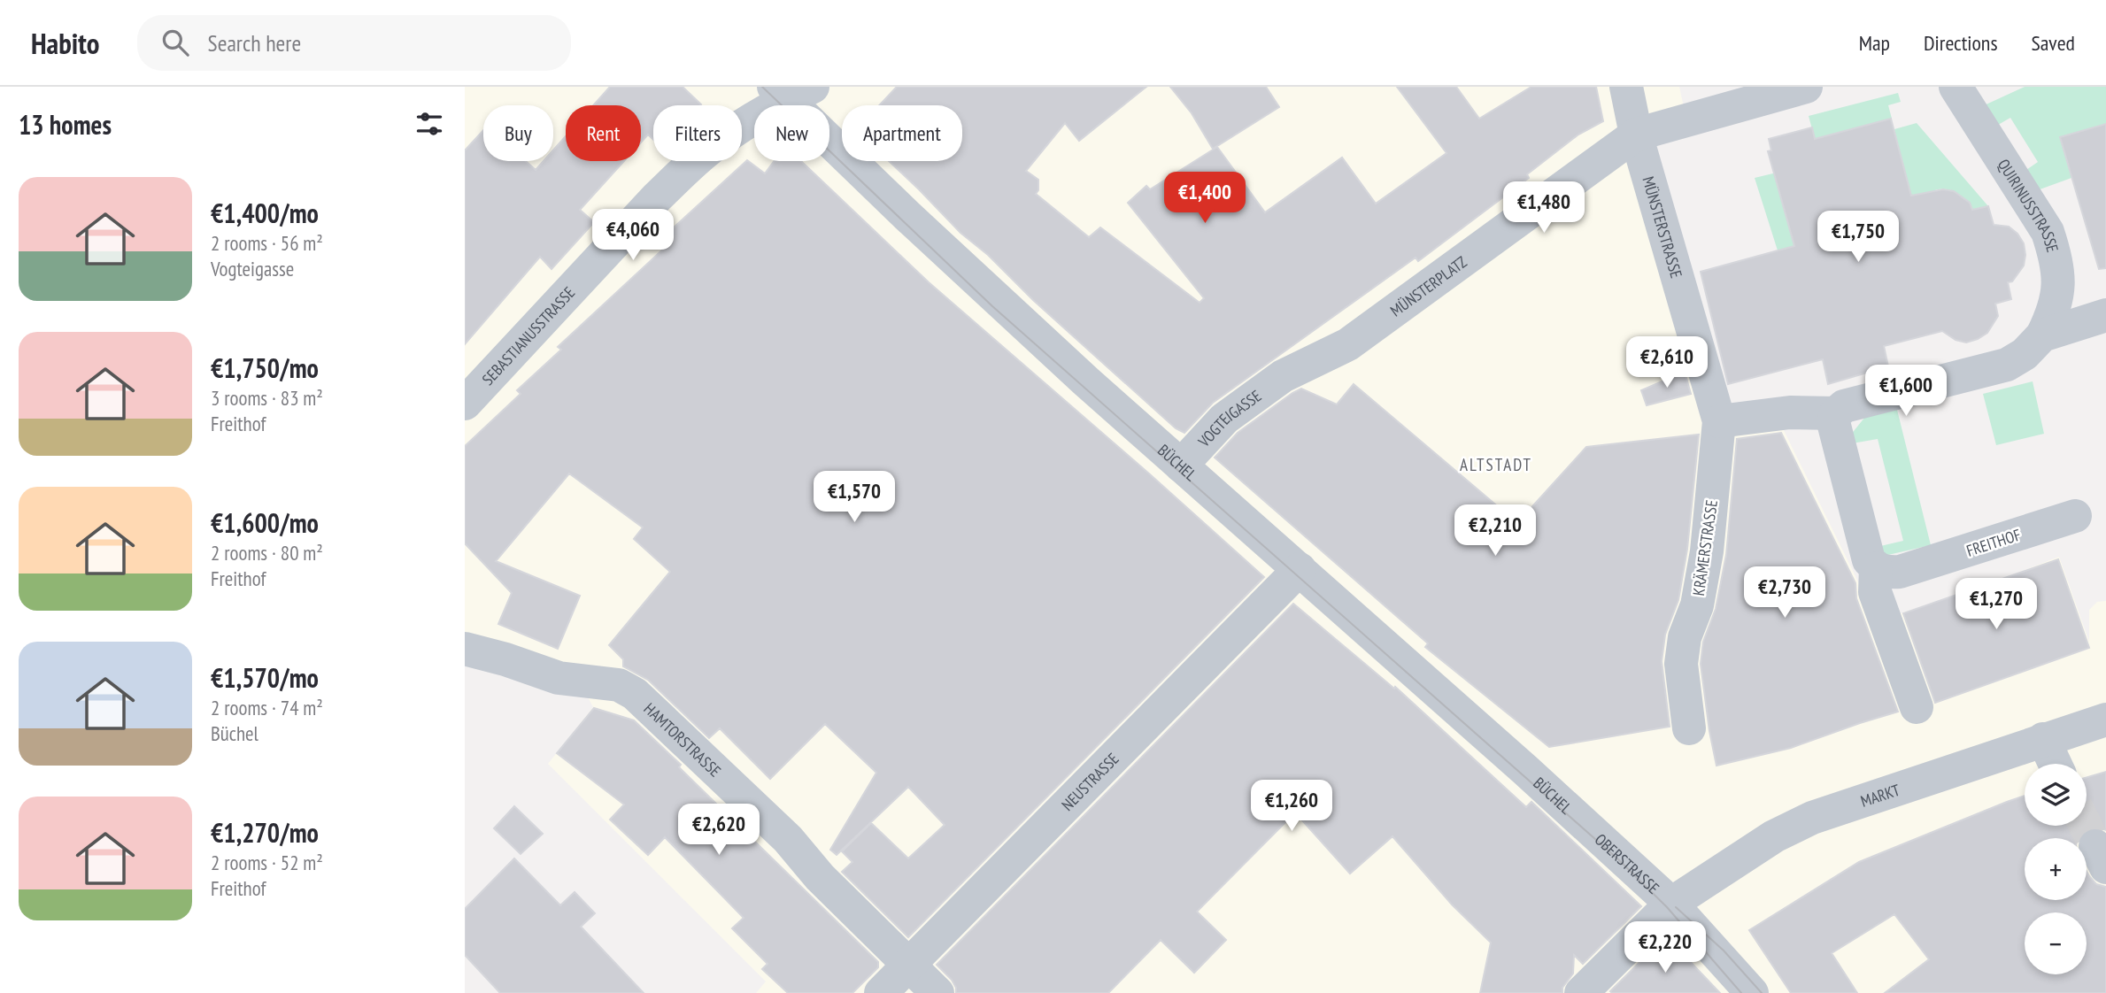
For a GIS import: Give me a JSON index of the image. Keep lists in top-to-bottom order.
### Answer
{
  "streets": {
    "street": [
      "QUIRINUSSTRASSE",
      "MÜNSTERSTRASSE",
      "MÜNSTERPLATZ",
      "SEBASTIANUSSTRASSE",
      "VOGTEIGASSE",
      "BÜCHEL",
      "FREITHOF",
      "KRÄMERSTRASSE",
      "HAMTORSTRASSE",
      "NEUSTRASSE",
      "MARKT",
      "OBERSTRASSE"
    ]
  },
  "crossings": [
    ["MÜNSTERSTRASSE", "MÜNSTERPLATZ"],
    ["MÜNSTERSTRASSE", "KRÄMERSTRASSE"],
    ["MÜNSTERPLATZ", "VOGTEIGASSE"],
    ["SEBASTIANUSSTRASSE", "BÜCHEL"],
    ["VOGTEIGASSE", "BÜCHEL"],
    ["BÜCHEL", "NEUSTRASSE"],
    ["BÜCHEL", "OBERSTRASSE"],
    ["HAMTORSTRASSE", "NEUSTRASSE"],
    ["MARKT", "OBERSTRASSE"]
  ],
  "districts": ["ALTSTADT"],
  "page": {
    "header": "Habito",
    "search": "Search here",
    "nav": ["Map", "Directions", "Saved"],
    "heading": "13 homes",
    "chip": [
      "Buy",
      "Rent",
      "Filters",
      "New",
      "Apartment"
    ],
    "list": [
      {
        "name": "€1,400/mo",
        "note": "2 rooms · 56 m² · Vogteigasse"
      },
      {
        "name": "€1,750/mo",
        "note": "3 rooms · 83 m² · Freithof"
      },
      {
        "name": "€1,600/mo",
        "note": "2 rooms · 80 m² · Freithof"
      },
      {
        "name": "€1,570/mo",
        "note": "2 rooms · 74 m² · Büchel"
      },
      {
        "name": "€1,270/mo",
        "note": "2 rooms · 52 m² · Freithof"
      }
    ],
    "price": [
      "€1,400",
      "€1,480",
      "€4,060",
      "€1,750",
      "€2,610",
      "€1,600",
      "€1,570",
      "€2,210",
      "€2,730",
      "€1,270",
      "€1,260",
      "€2,620",
      "€2,220"
    ],
    "map_buttons": ["+", "−"]
  }
}
